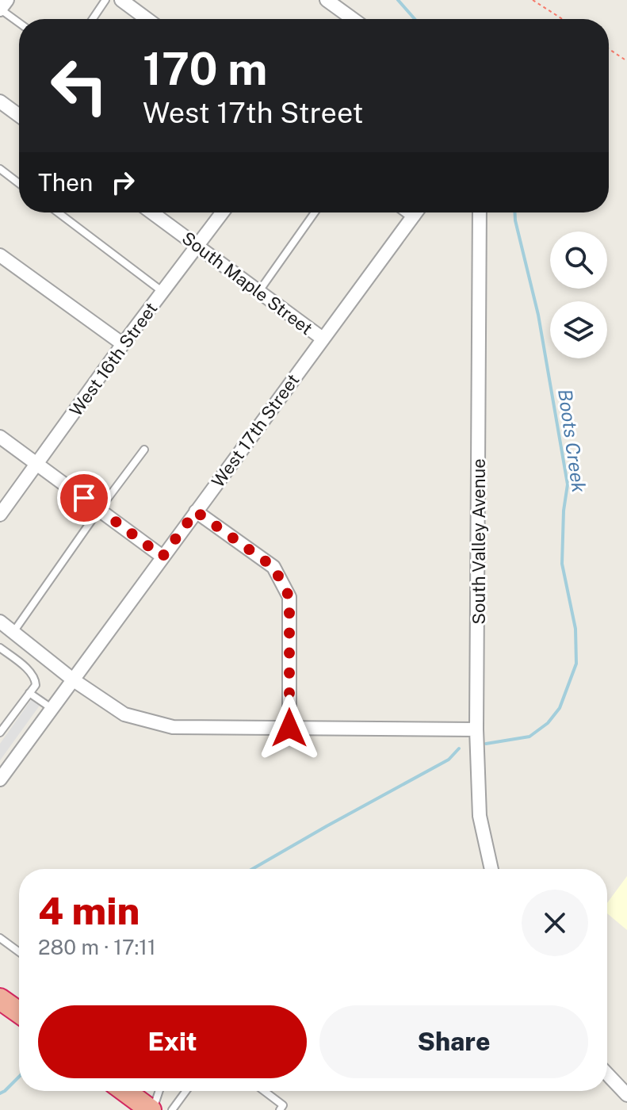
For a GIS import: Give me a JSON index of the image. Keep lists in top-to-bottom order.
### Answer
{
  "streets": {
    "street": [
      "South Maple Street",
      "West 16th Street",
      "West 17th Street",
      "South Valley Avenue"
    ]
  },
  "crossings": [
    ["South Maple Street", "West 16th Street"],
    ["South Maple Street", "West 17th Street"]
  ],
  "water": ["Boots Creek"],
  "page": {
    "turn": ["170 m", "West 17th Street"],
    "then": "Then",
    "heading": ["4 min", "280 m · 17:11"],
    "buttons": ["Exit", "Share"]
  }
}
